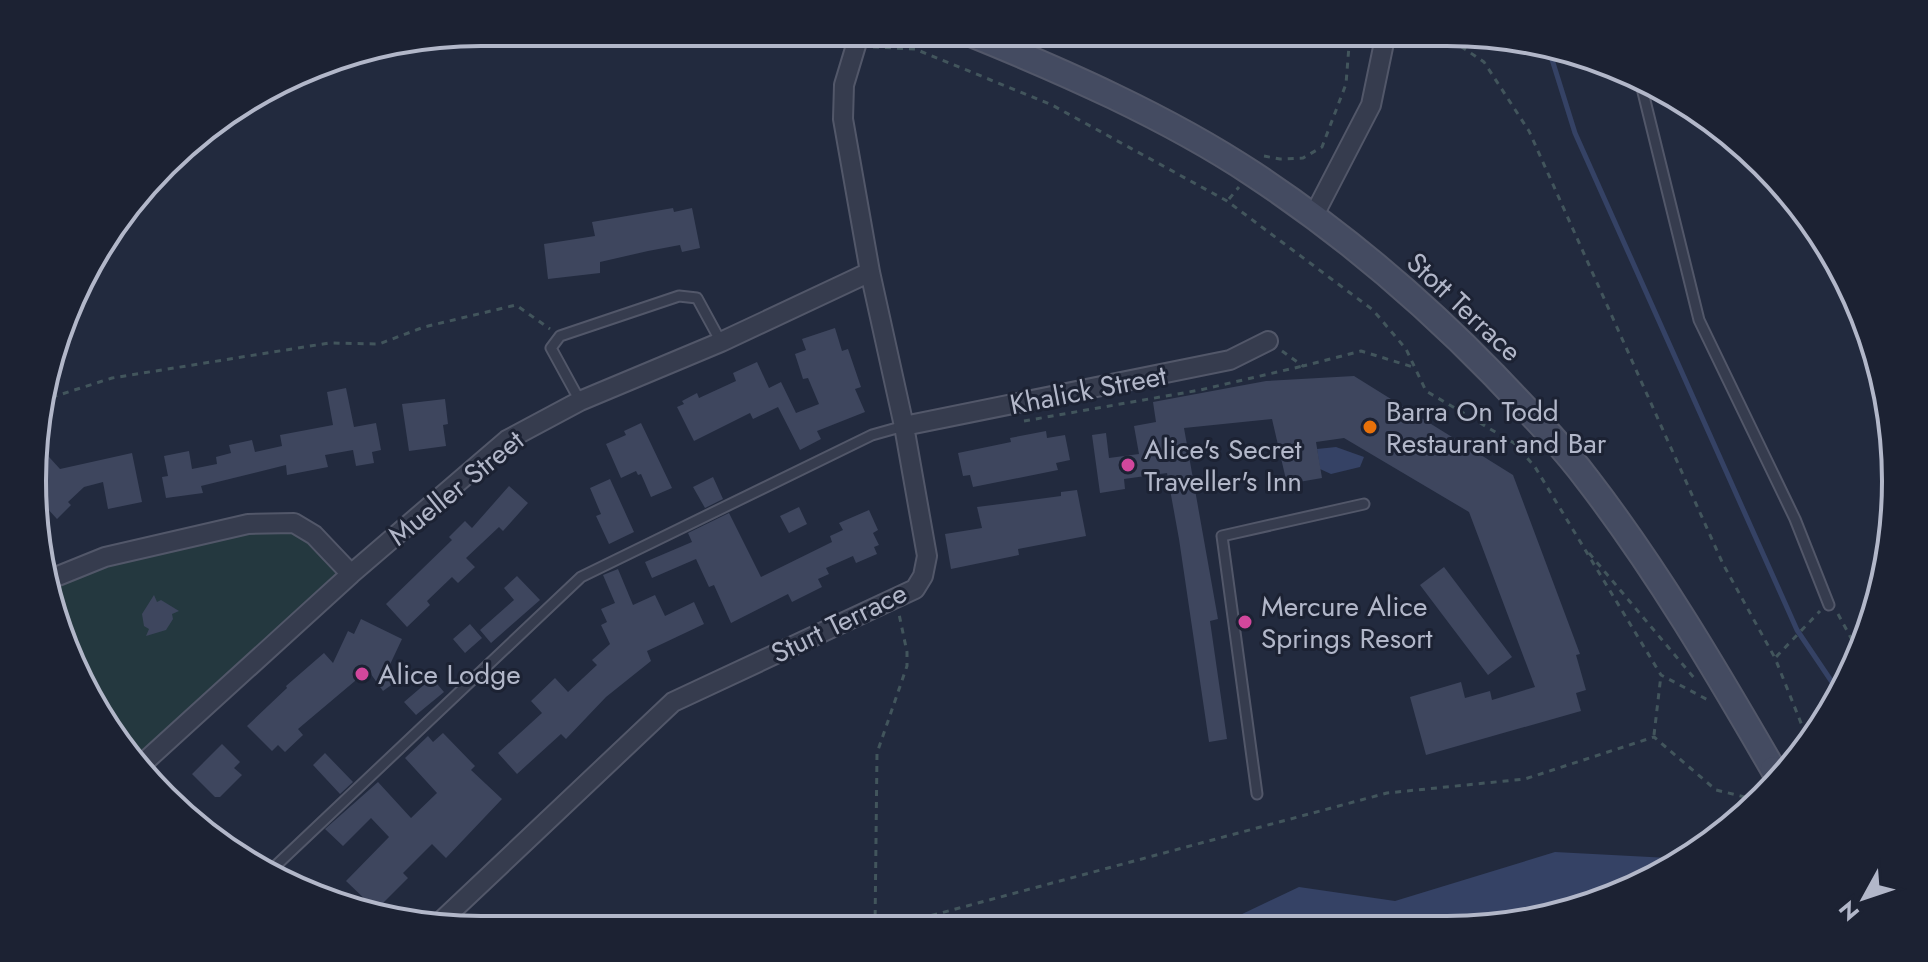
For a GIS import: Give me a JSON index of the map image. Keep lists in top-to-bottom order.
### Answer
{
  "streets": {
    "main road": ["Stott Terrace"],
    "street": ["Khalick Street", "Mueller Street", "Sturt Terrace"]
  },
  "crossings": [
    ["Khalick Street", "Sturt Terrace"],
    ["Mueller Street", "Sturt Terrace"]
  ],
  "places": [
    "Barra On Todd Restaurant and Bar",
    "Alice's Secret Traveller's Inn",
    "Mercure Alice Springs Resort",
    "Alice Lodge"
  ],
  "north": "bottom left"
}
